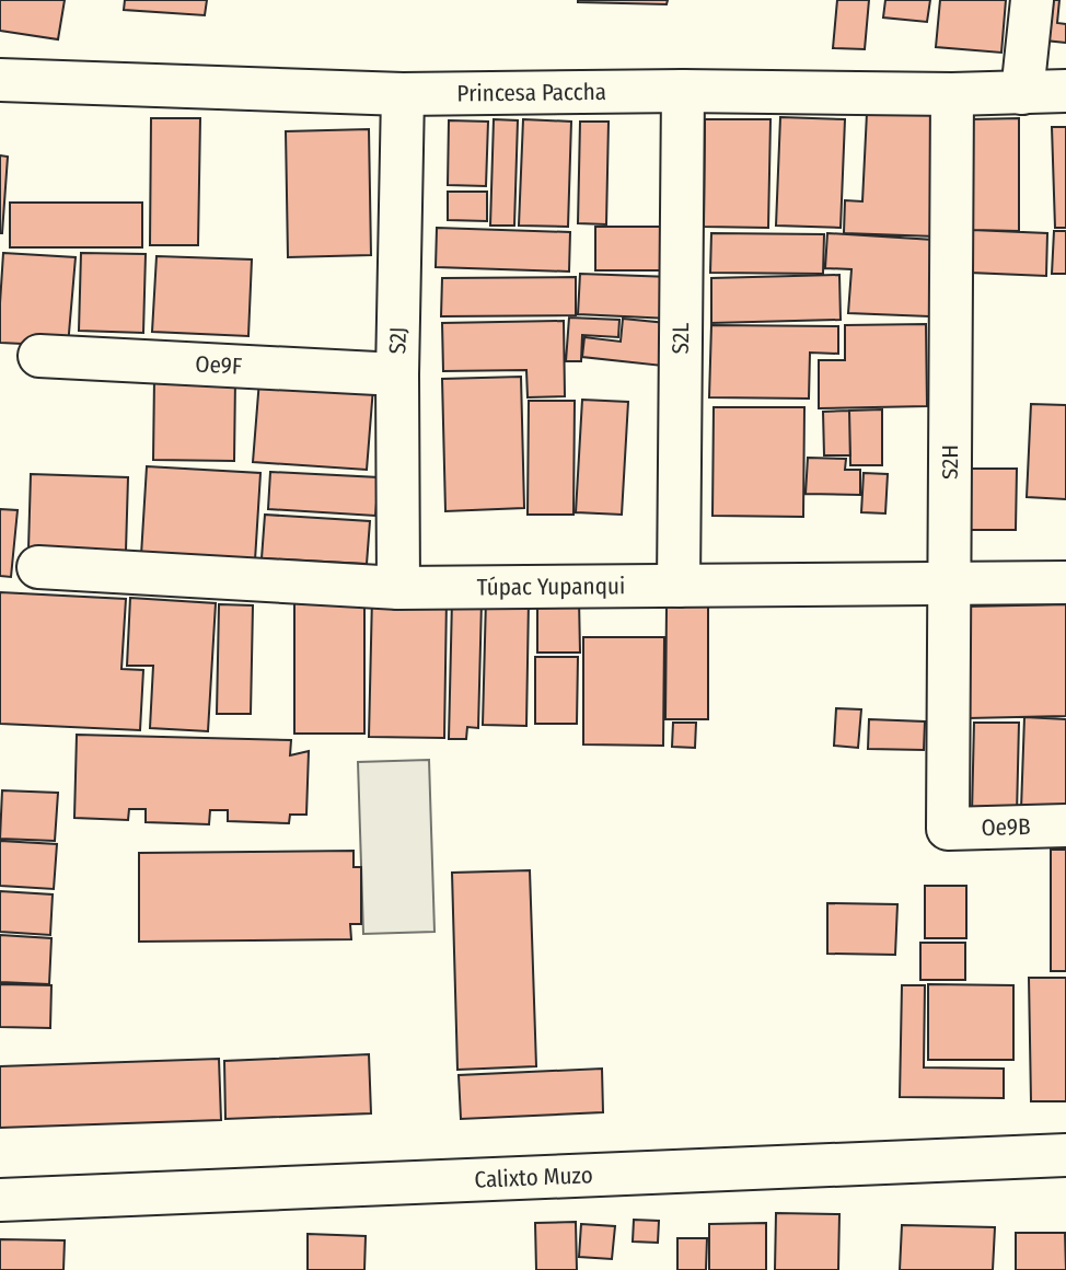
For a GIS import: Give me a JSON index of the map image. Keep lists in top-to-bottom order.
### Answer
{
  "streets": {
    "street": [
      "Princesa Paccha",
      "S2L",
      "S2J",
      "Oe9F",
      "S2H",
      "Túpac Yupanqui",
      "Oe9B",
      "Calixto Muzo"
    ]
  },
  "crossings": [
    ["Princesa Paccha", "S2L"],
    ["Princesa Paccha", "S2J"],
    ["Princesa Paccha", "S2H"],
    ["S2L", "Túpac Yupanqui"],
    ["S2J", "Oe9F"],
    ["S2J", "Túpac Yupanqui"],
    ["S2H", "Túpac Yupanqui"],
    ["S2H", "Oe9B"]
  ]
}
